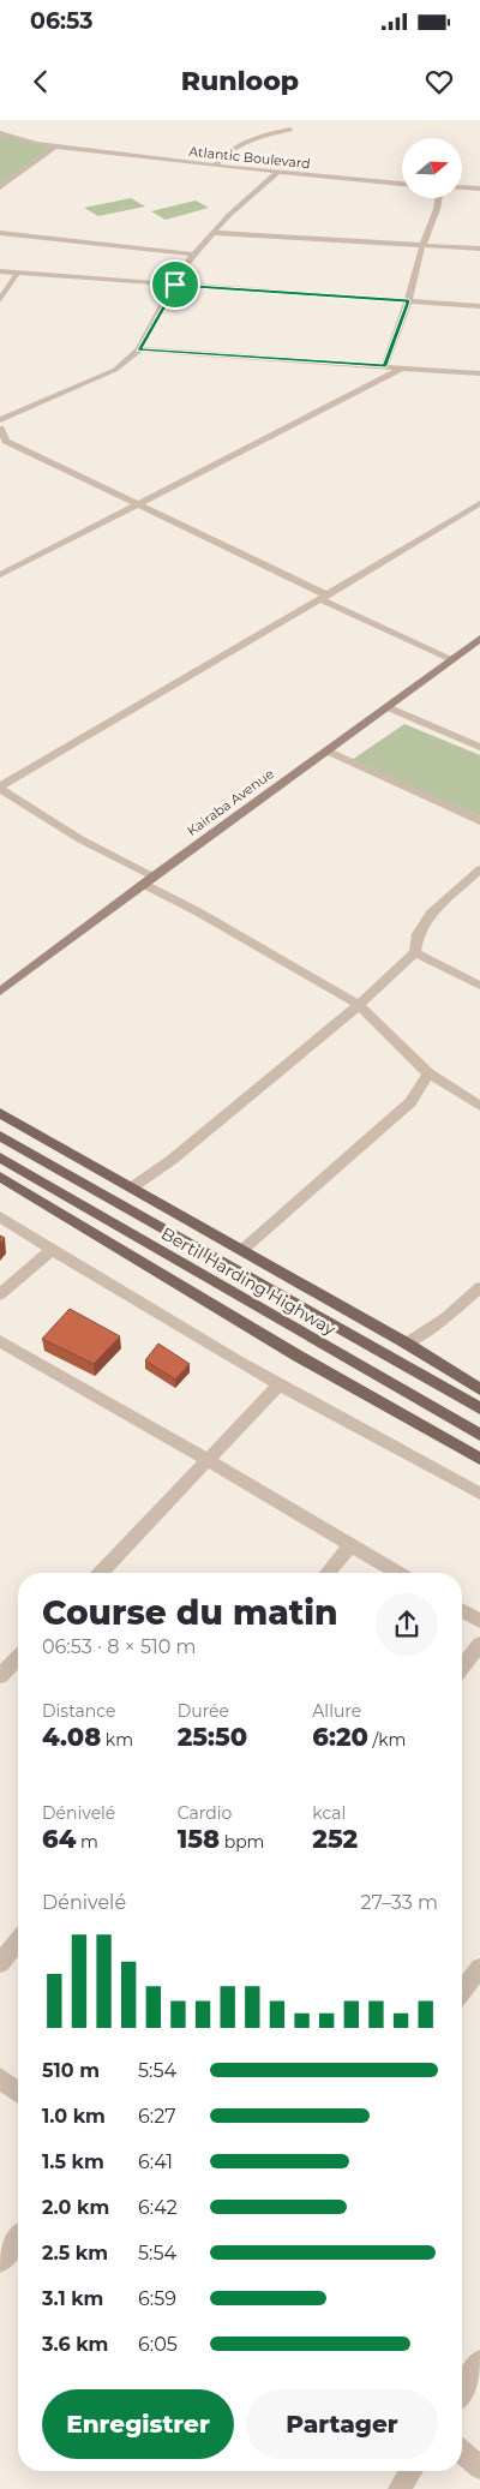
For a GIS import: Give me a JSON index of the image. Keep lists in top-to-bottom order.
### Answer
{
  "streets": {
    "main road": ["Bertil Harding Highway"],
    "street": ["Atlantic Boulevard", "Kairaba Avenue"]
  },
  "north": "right",
  "page": {
    "status": "06:53",
    "header": "Runloop",
    "heading": ["Course du matin", "06:53 · 8 × 510 m"],
    "stats": [
      ["Distance", "4.08 km"],
      ["Durée", "25:50"],
      ["Allure", "6:20 /km"],
      ["Dénivelé", "64 m"],
      ["Cardio", "158 bpm"],
      ["kcal", "252"]
    ],
    "chart": ["Dénivelé", "27–33 m"],
    "list": [
      {
        "name": "510 m",
        "note": "5:54"
      },
      {
        "name": "1.0 km",
        "note": "6:27"
      },
      {
        "name": "1.5 km",
        "note": "6:41"
      },
      {
        "name": "2.0 km",
        "note": "6:42"
      },
      {
        "name": "2.5 km",
        "note": "5:54"
      },
      {
        "name": "3.1 km",
        "note": "6:59"
      },
      {
        "name": "3.6 km",
        "note": "6:05"
      }
    ],
    "buttons": ["Enregistrer", "Partager"]
  }
}
